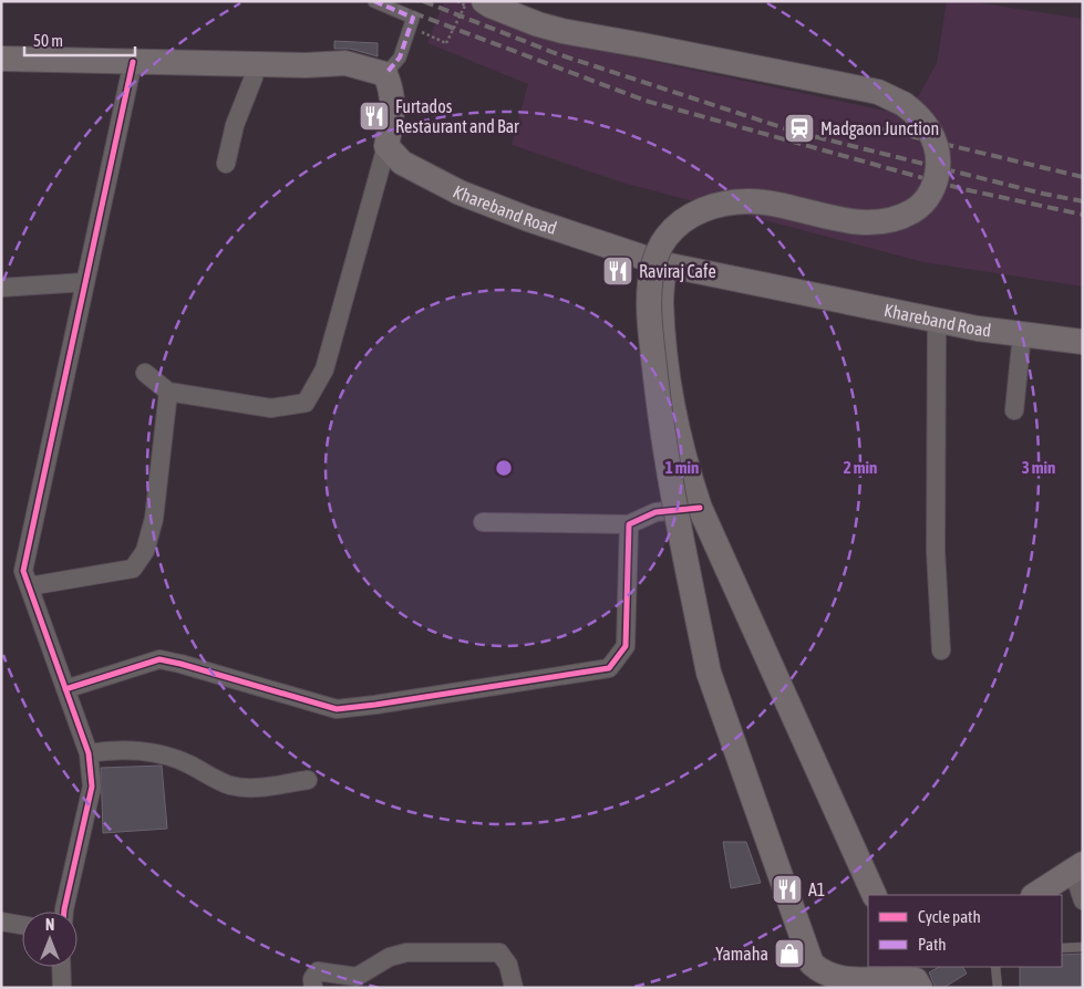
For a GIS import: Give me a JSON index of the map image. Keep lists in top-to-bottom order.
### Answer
{
  "streets": {
    "main road": ["Khareband Road"]
  },
  "places": {
    "restaurant": ["Furtados Restaurant and Bar", "Raviraj Cafe", "A1"],
    "station": ["Madgaon Junction"],
    "shop": ["Yamaha"]
  },
  "legend": ["Cycle path", "Path"],
  "scale_bar": "50 m",
  "north": "top",
  "rings": ["1 min", "2 min", "3 min"]
}
